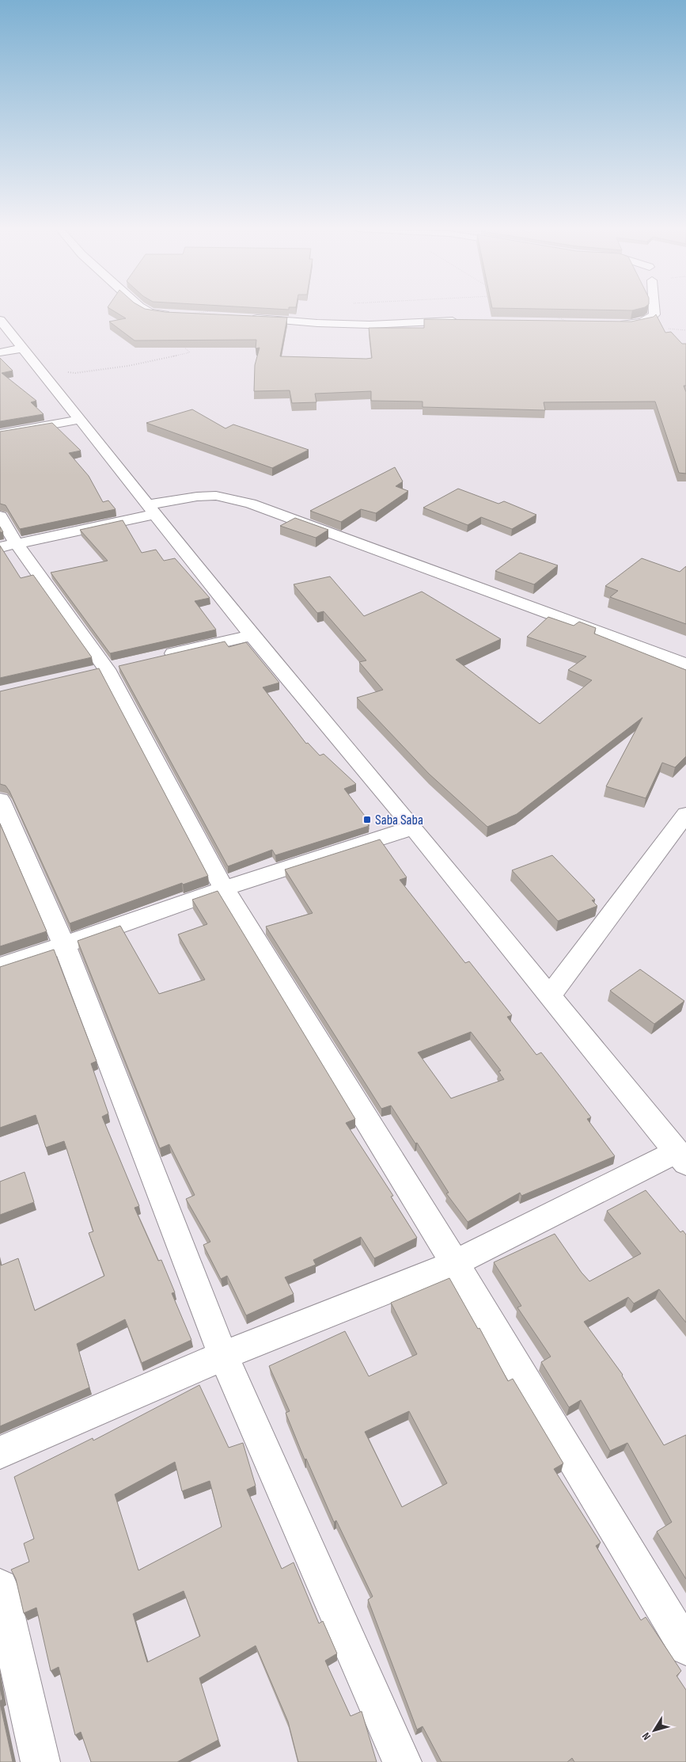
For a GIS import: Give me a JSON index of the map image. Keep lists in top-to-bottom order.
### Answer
{
  "places": {
    "transit": ["Saba Saba"]
  },
  "north": "bottom left"
}
